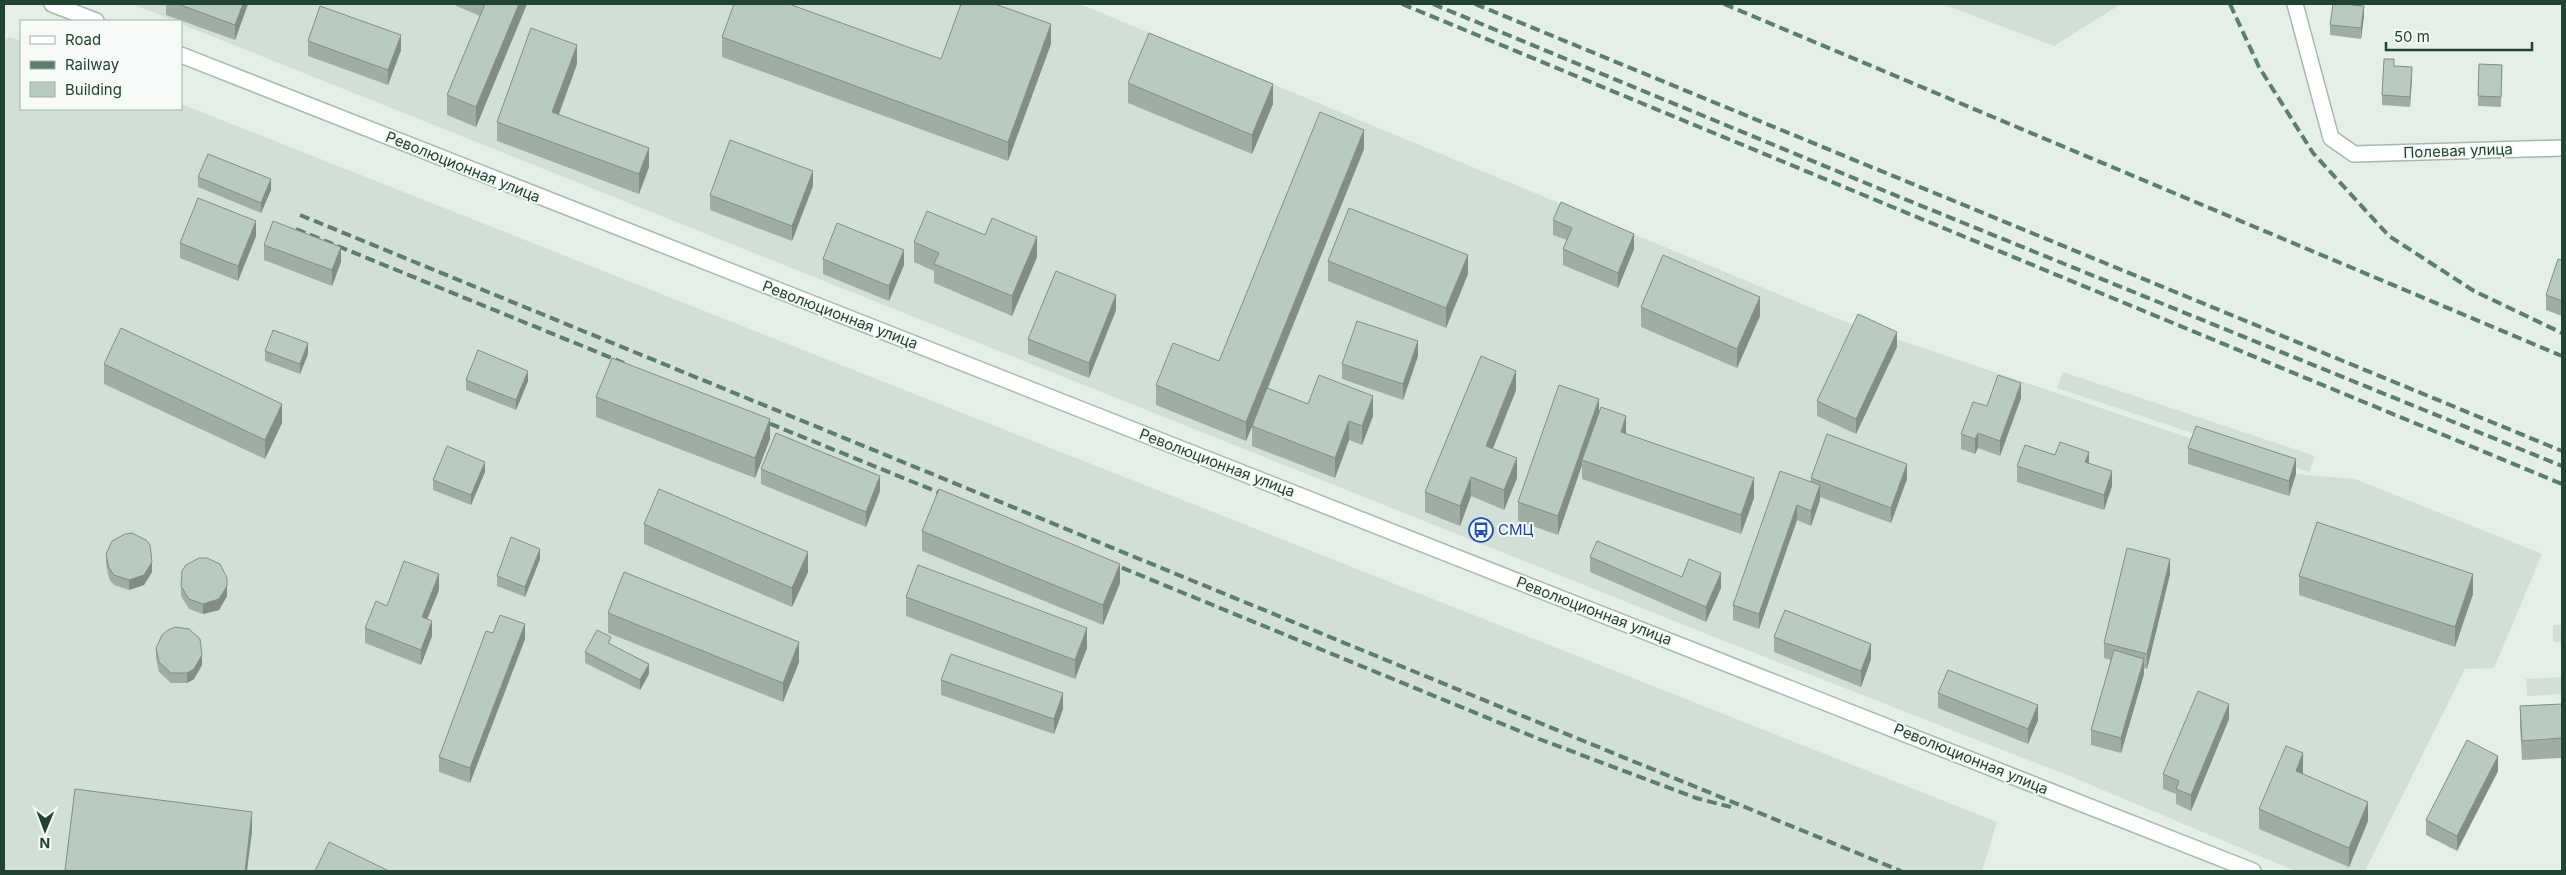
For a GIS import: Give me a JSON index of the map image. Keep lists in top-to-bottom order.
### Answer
{
  "streets": {
    "main road": ["Полевая улица", "Революционная улица"]
  },
  "places": {
    "bus stop": ["СМЦ"]
  },
  "legend": ["Road", "Railway", "Building"],
  "scale_bar": "50 m",
  "north": "bottom"
}
